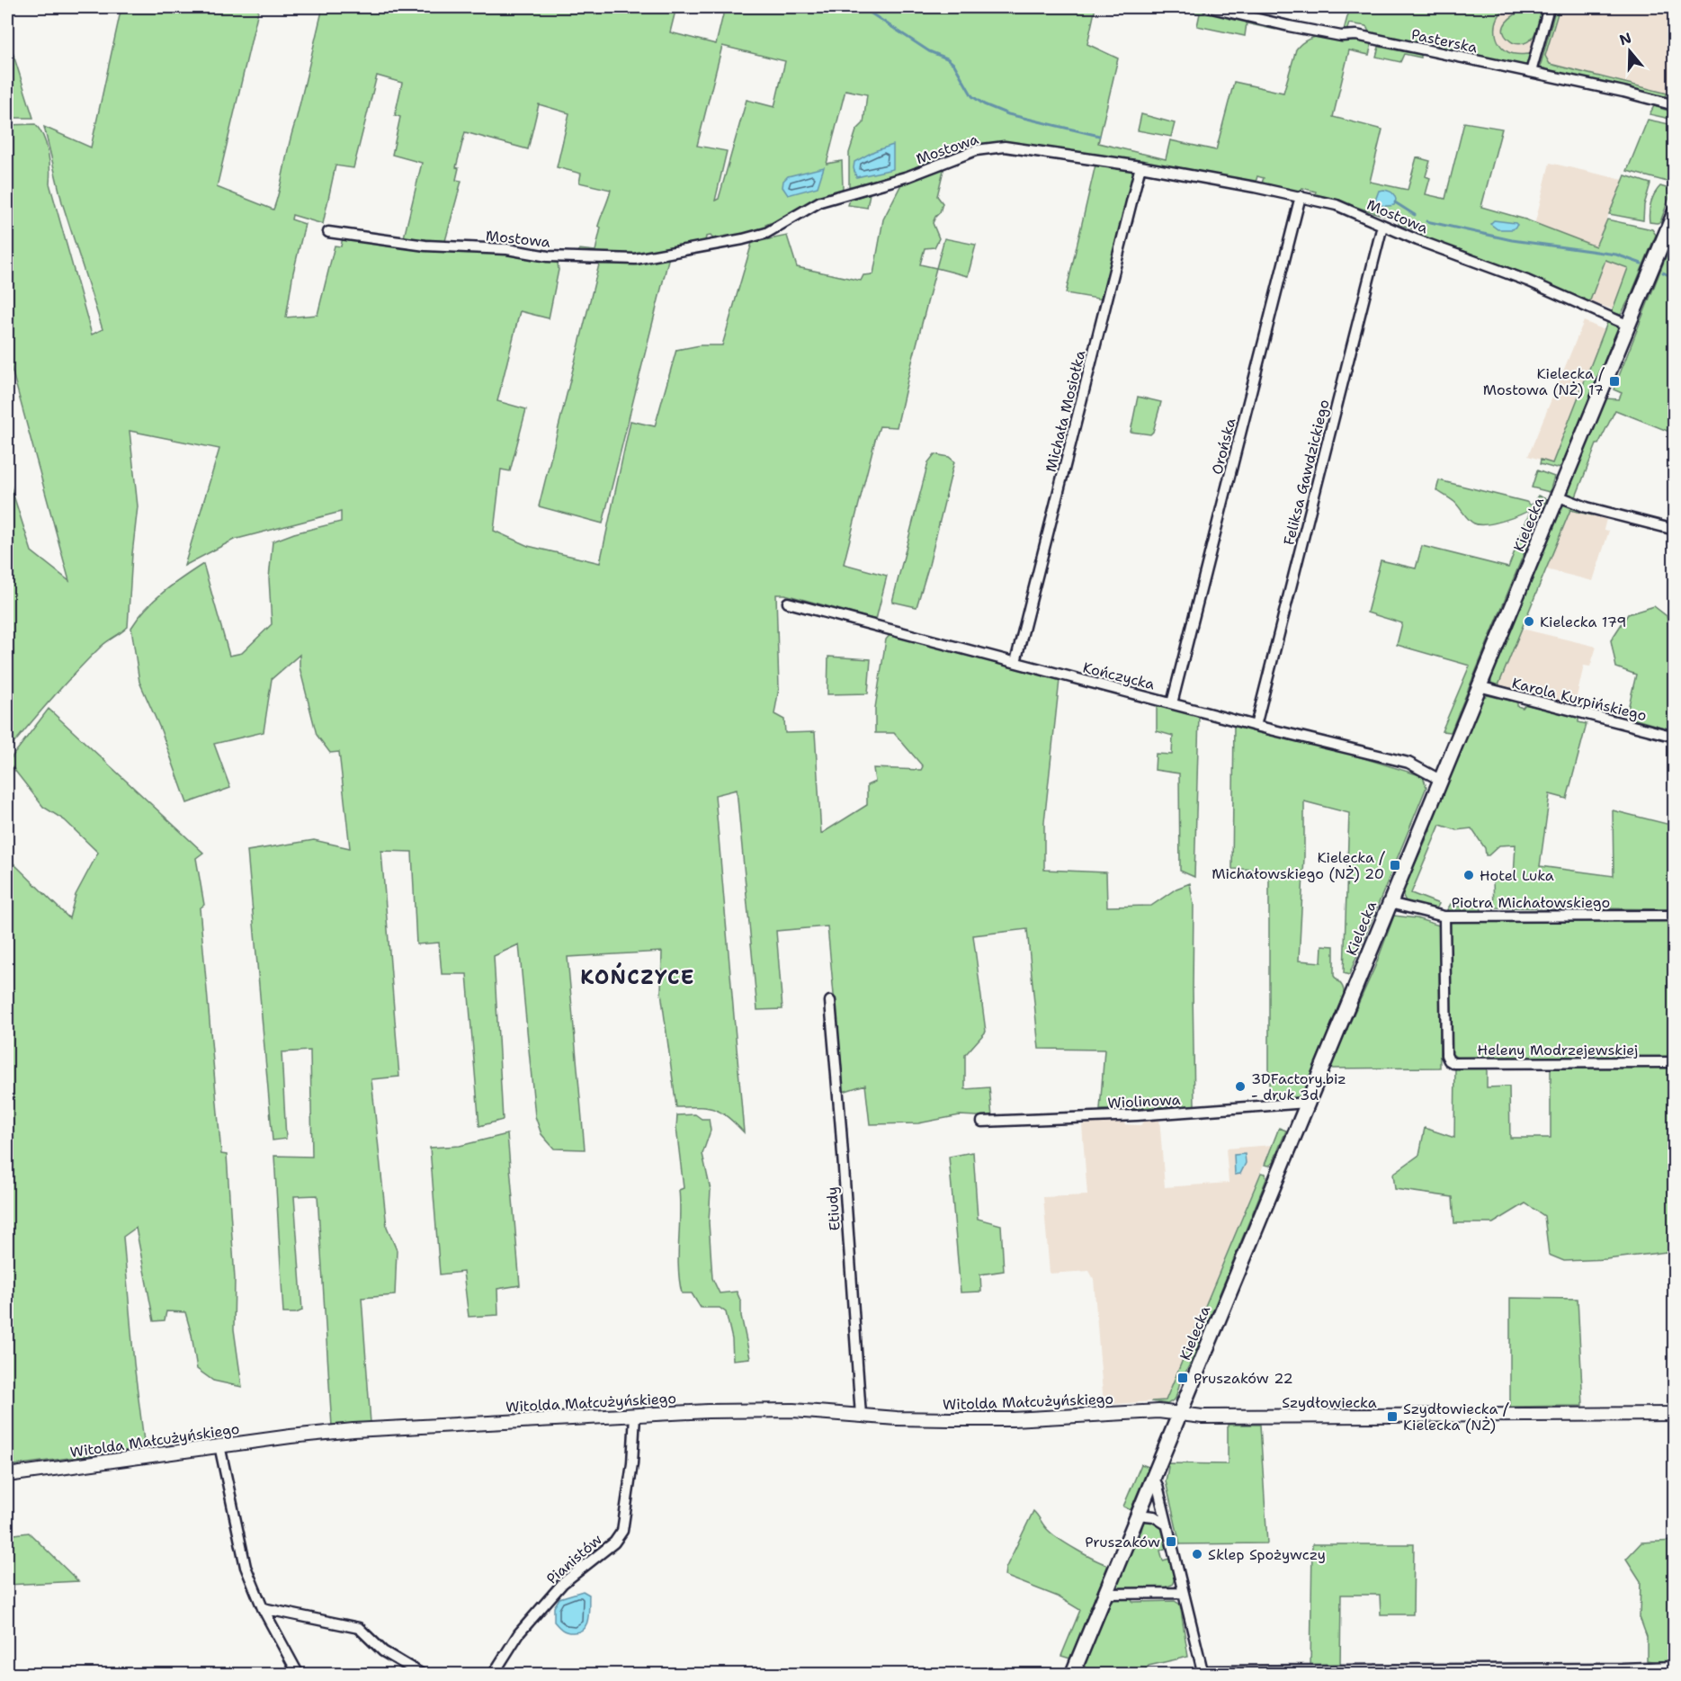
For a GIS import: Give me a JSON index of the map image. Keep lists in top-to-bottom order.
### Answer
{
  "streets": {
    "main road": ["Kielecka"],
    "street": [
      "Pasterska",
      "Mostowa",
      "Michała Mosiołka",
      "Orońska",
      "Feliksa Gawdzickiego",
      "Kończycka",
      "Karola Kurpińskiego",
      "Piotra Michałowskiego",
      "Heleny Modrzejewskiej",
      "Wiolinowa",
      "Etiudy",
      "Witolda Małcużyńskiego",
      "Szydłowiecka",
      "Pianistów"
    ]
  },
  "crossings": [
    ["Mostowa", "Michała Mosiołka"],
    ["Mostowa", "Orońska"],
    ["Mostowa", "Feliksa Gawdzickiego"],
    ["Mostowa", "Kielecka"],
    ["Michała Mosiołka", "Kończycka"],
    ["Orońska", "Kończycka"],
    ["Feliksa Gawdzickiego", "Kończycka"],
    ["Kielecka", "Kończycka"],
    ["Kielecka", "Karola Kurpińskiego"],
    ["Kielecka", "Piotra Michałowskiego"],
    ["Kielecka", "Wiolinowa"],
    ["Kielecka", "Witolda Małcużyńskiego"],
    ["Kielecka", "Szydłowiecka"],
    ["Piotra Michałowskiego", "Heleny Modrzejewskiej"],
    ["Etiudy", "Witolda Małcużyńskiego"],
    ["Witolda Małcużyńskiego", "Szydłowiecka"],
    ["Witolda Małcużyńskiego", "Pianistów"]
  ],
  "districts": ["KOŃCZYCE"],
  "places": {
    "transit": [
      "Kielecka / Mostowa (NŻ) 17",
      "Kielecka / Michałowskiego (NŻ) 20",
      "Pruszaków 22",
      "Szydłowiecka / Kielecka (NŻ)",
      "Pruszaków"
    ],
    "other": [
      "Kielecka 179",
      "Hotel Luka",
      "3DFactory.biz - druk 3d",
      "Sklep Spożywczy"
    ]
  },
  "north": "top"
}
